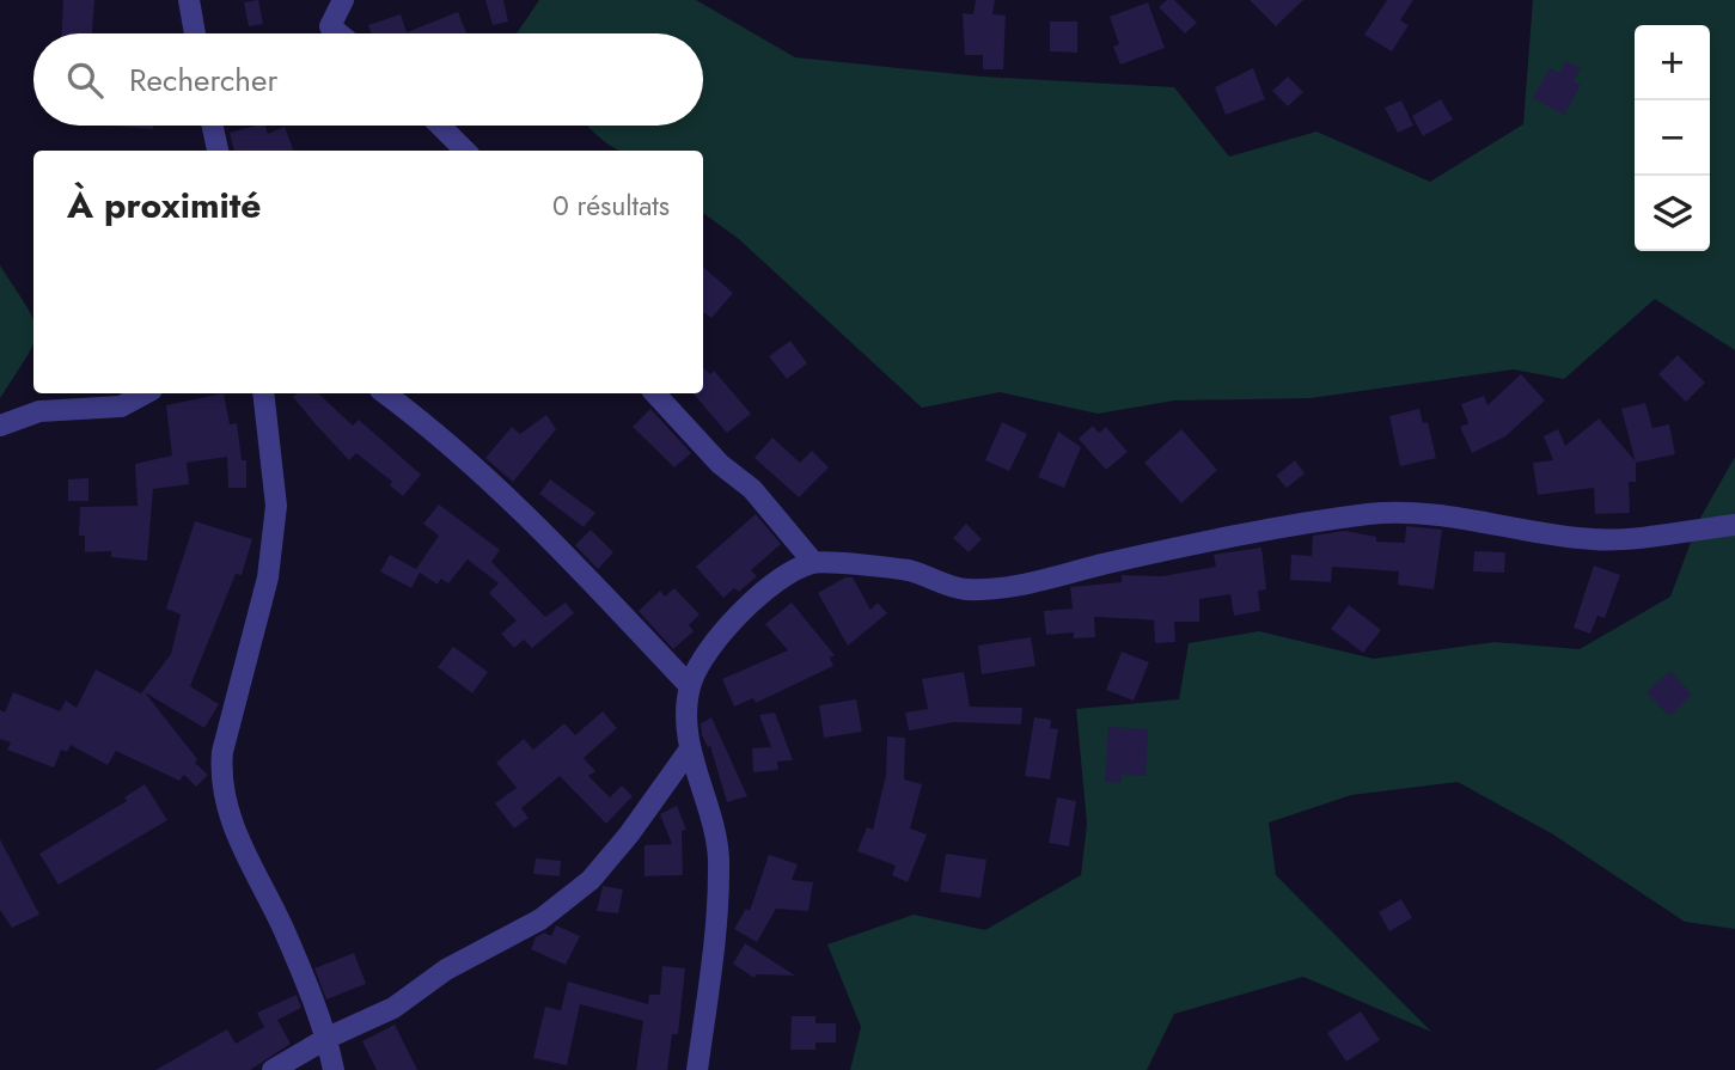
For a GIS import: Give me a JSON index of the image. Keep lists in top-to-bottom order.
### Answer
{
  "page": {
    "map_buttons": ["+", "−"],
    "search": "Rechercher",
    "heading": ["À proximité", "0 résultats"]
  }
}
